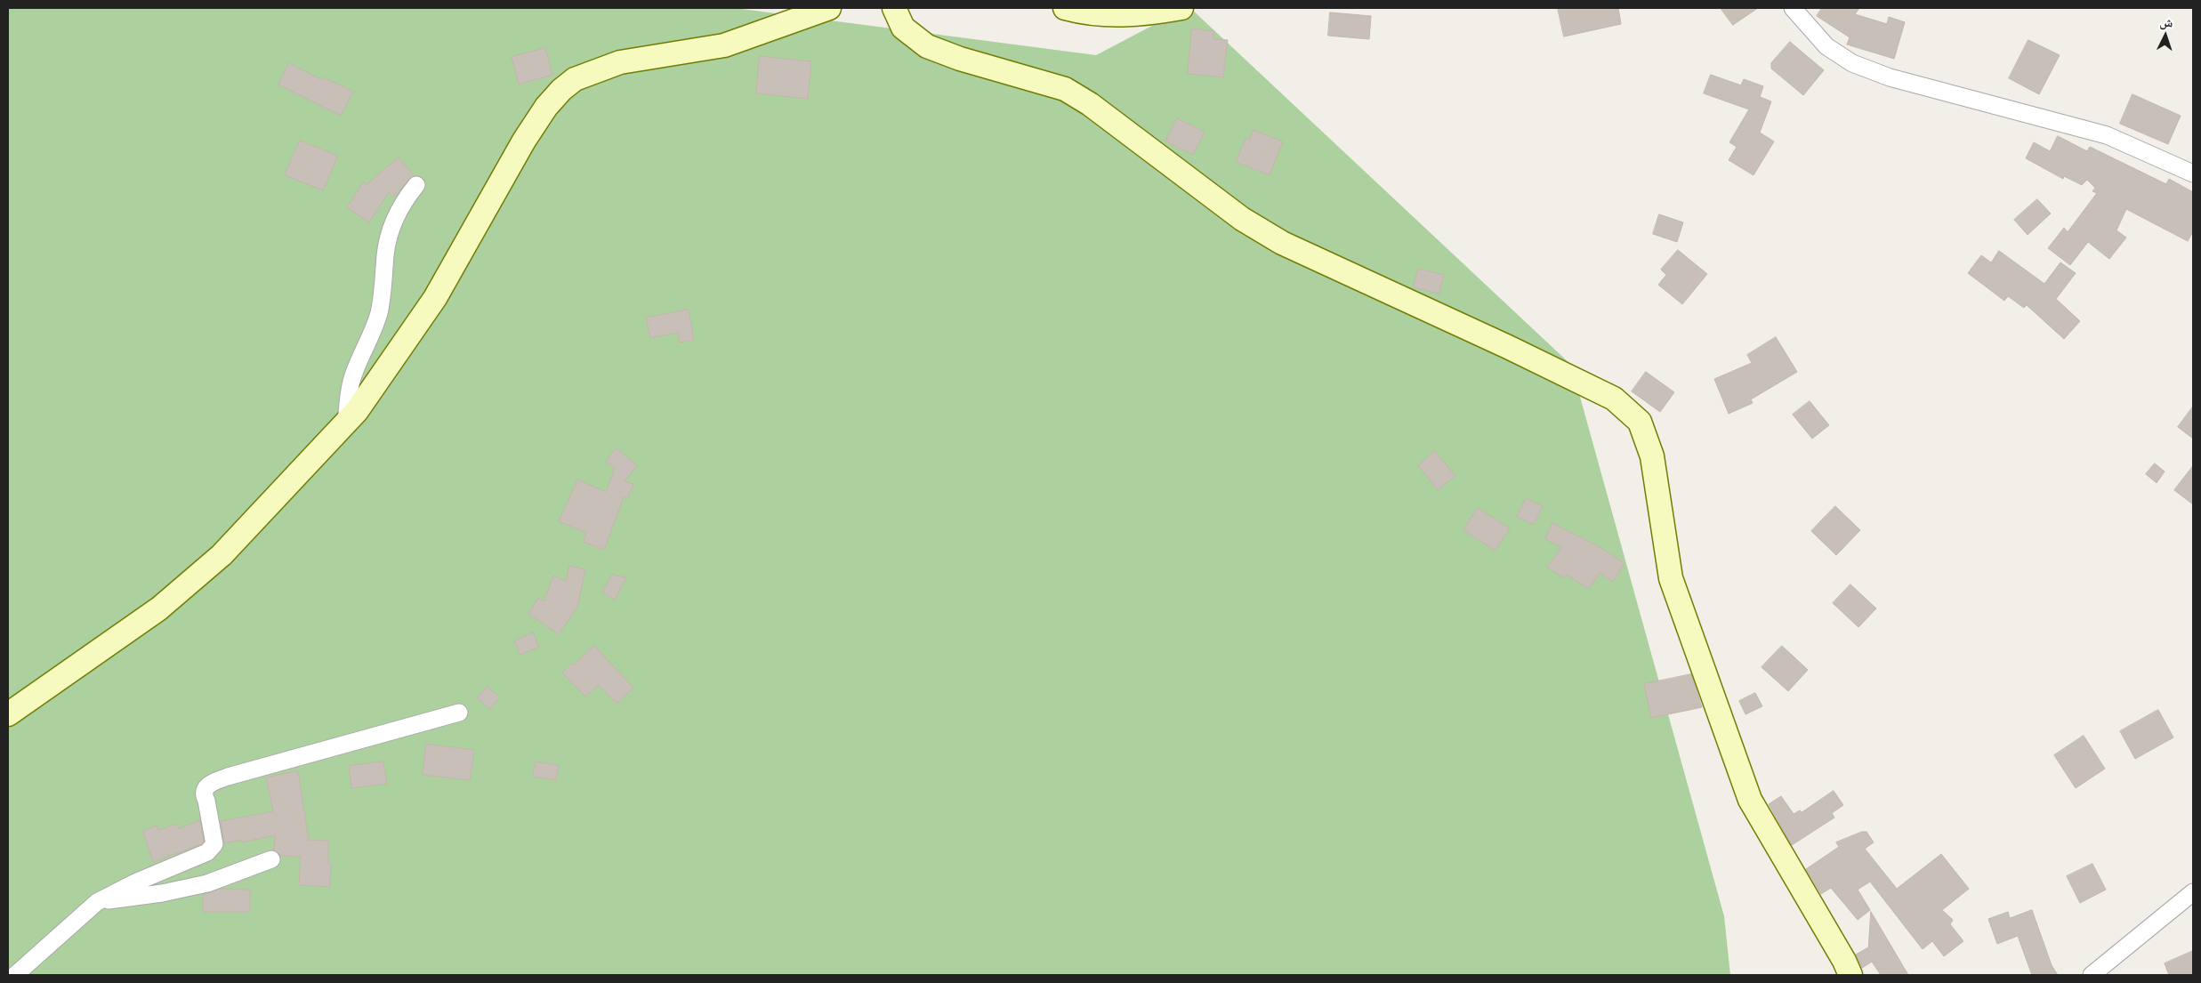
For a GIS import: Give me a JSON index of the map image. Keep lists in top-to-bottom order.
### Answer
{
  "north": "top"
}
